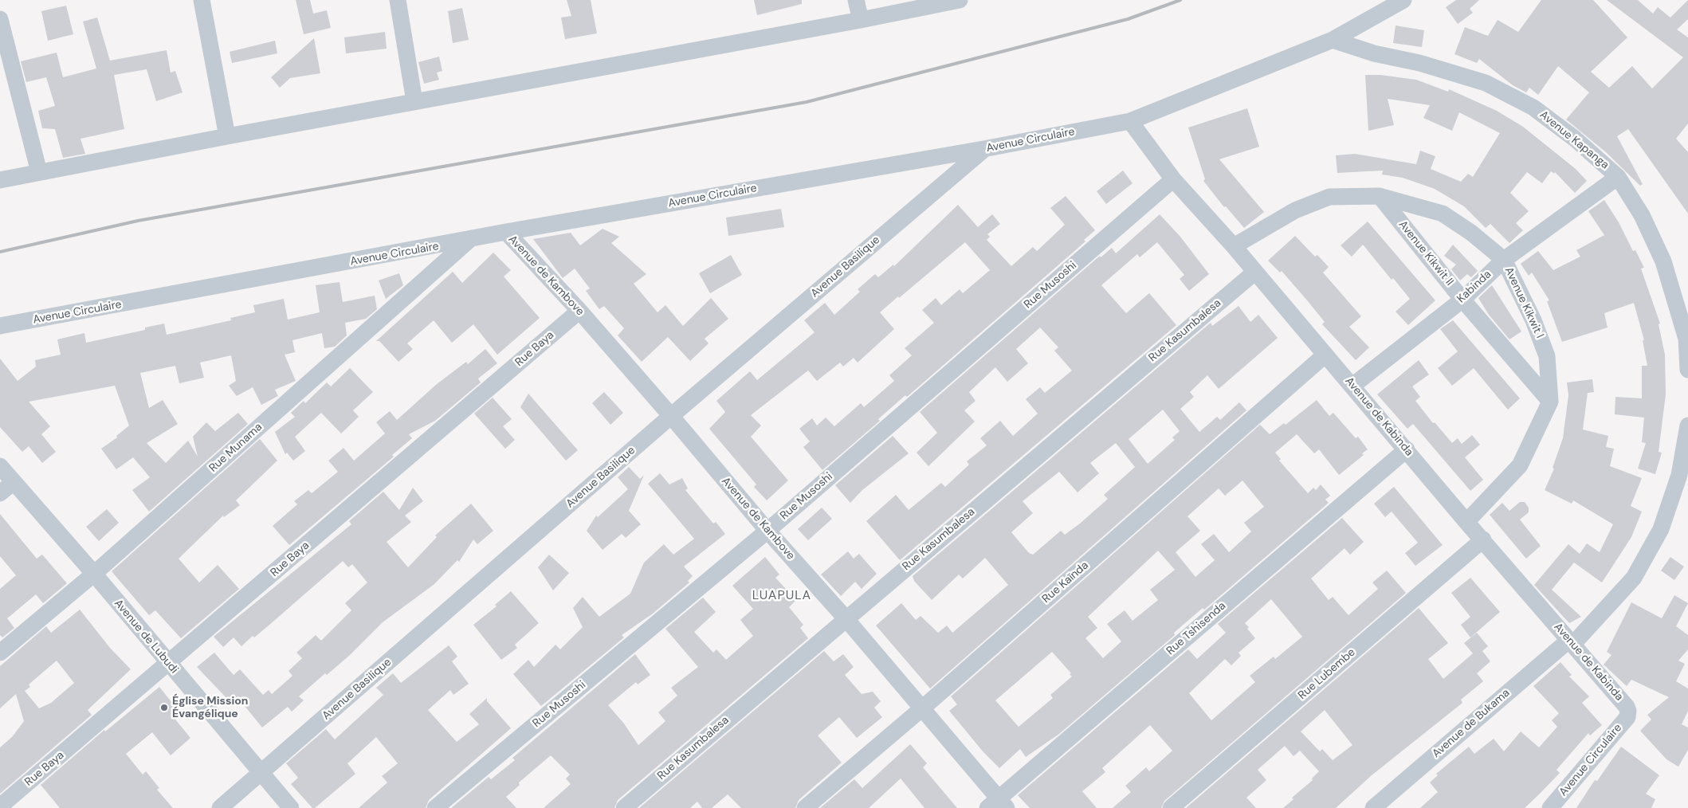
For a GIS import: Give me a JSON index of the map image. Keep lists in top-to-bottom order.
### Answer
{
  "streets": {
    "street": [
      "Avenue Circulaire",
      "Avenue Kapanga",
      "Avenue Kikwit II",
      "Avenue Basilique",
      "Avenue de Kambove",
      "Rue Musoshi",
      "Kabinda",
      "Avenue Kikwit I",
      "Rue Kasumbalesa",
      "Rue Baya",
      "Avenue de Kabinda",
      "Rue Munama",
      "Rue Kaïnda",
      "Rue Tshisenda",
      "Avenue de Lubudi",
      "Rue Lubembe",
      "Avenue de Bukama"
    ]
  },
  "crossings": [
    ["Avenue Circulaire", "Avenue Kapanga"],
    ["Avenue Circulaire", "Avenue Basilique"],
    ["Avenue Circulaire", "Avenue de Kambove"],
    ["Avenue Circulaire", "Avenue de Kabinda"],
    ["Avenue Circulaire", "Rue Munama"],
    ["Avenue Kapanga", "Kabinda"],
    ["Avenue Kikwit II", "Kabinda"],
    ["Avenue Kikwit II", "Avenue Kikwit I"],
    ["Avenue Basilique", "Avenue de Kambove"],
    ["Avenue Basilique", "Avenue de Lubudi"],
    ["Avenue de Kambove", "Rue Musoshi"],
    ["Avenue de Kambove", "Rue Kasumbalesa"],
    ["Avenue de Kambove", "Rue Baya"],
    ["Avenue de Kambove", "Rue Kaïnda"],
    ["Avenue de Kambove", "Rue Tshisenda"],
    ["Rue Musoshi", "Avenue de Kabinda"],
    ["Kabinda", "Avenue Kikwit I"],
    ["Kabinda", "Avenue de Kabinda"],
    ["Avenue Kikwit I", "Avenue de Kabinda"],
    ["Rue Kasumbalesa", "Avenue de Kabinda"],
    ["Rue Baya", "Avenue de Lubudi"],
    ["Avenue de Kabinda", "Rue Kaïnda"],
    ["Avenue de Kabinda", "Rue Tshisenda"],
    ["Avenue de Kabinda", "Rue Lubembe"],
    ["Avenue de Kabinda", "Avenue de Bukama"],
    ["Rue Munama", "Avenue de Lubudi"]
  ],
  "districts": ["LUAPULA"],
  "places": ["Église Mission Évangélique"]
}
